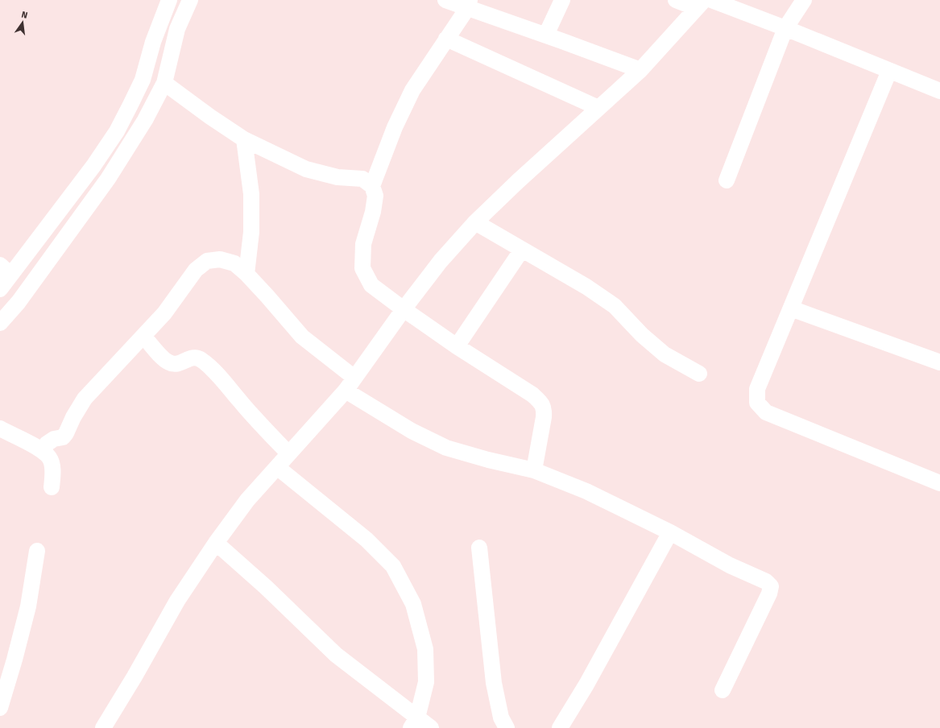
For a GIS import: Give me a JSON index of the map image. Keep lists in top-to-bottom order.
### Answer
{
  "north": "top"
}
